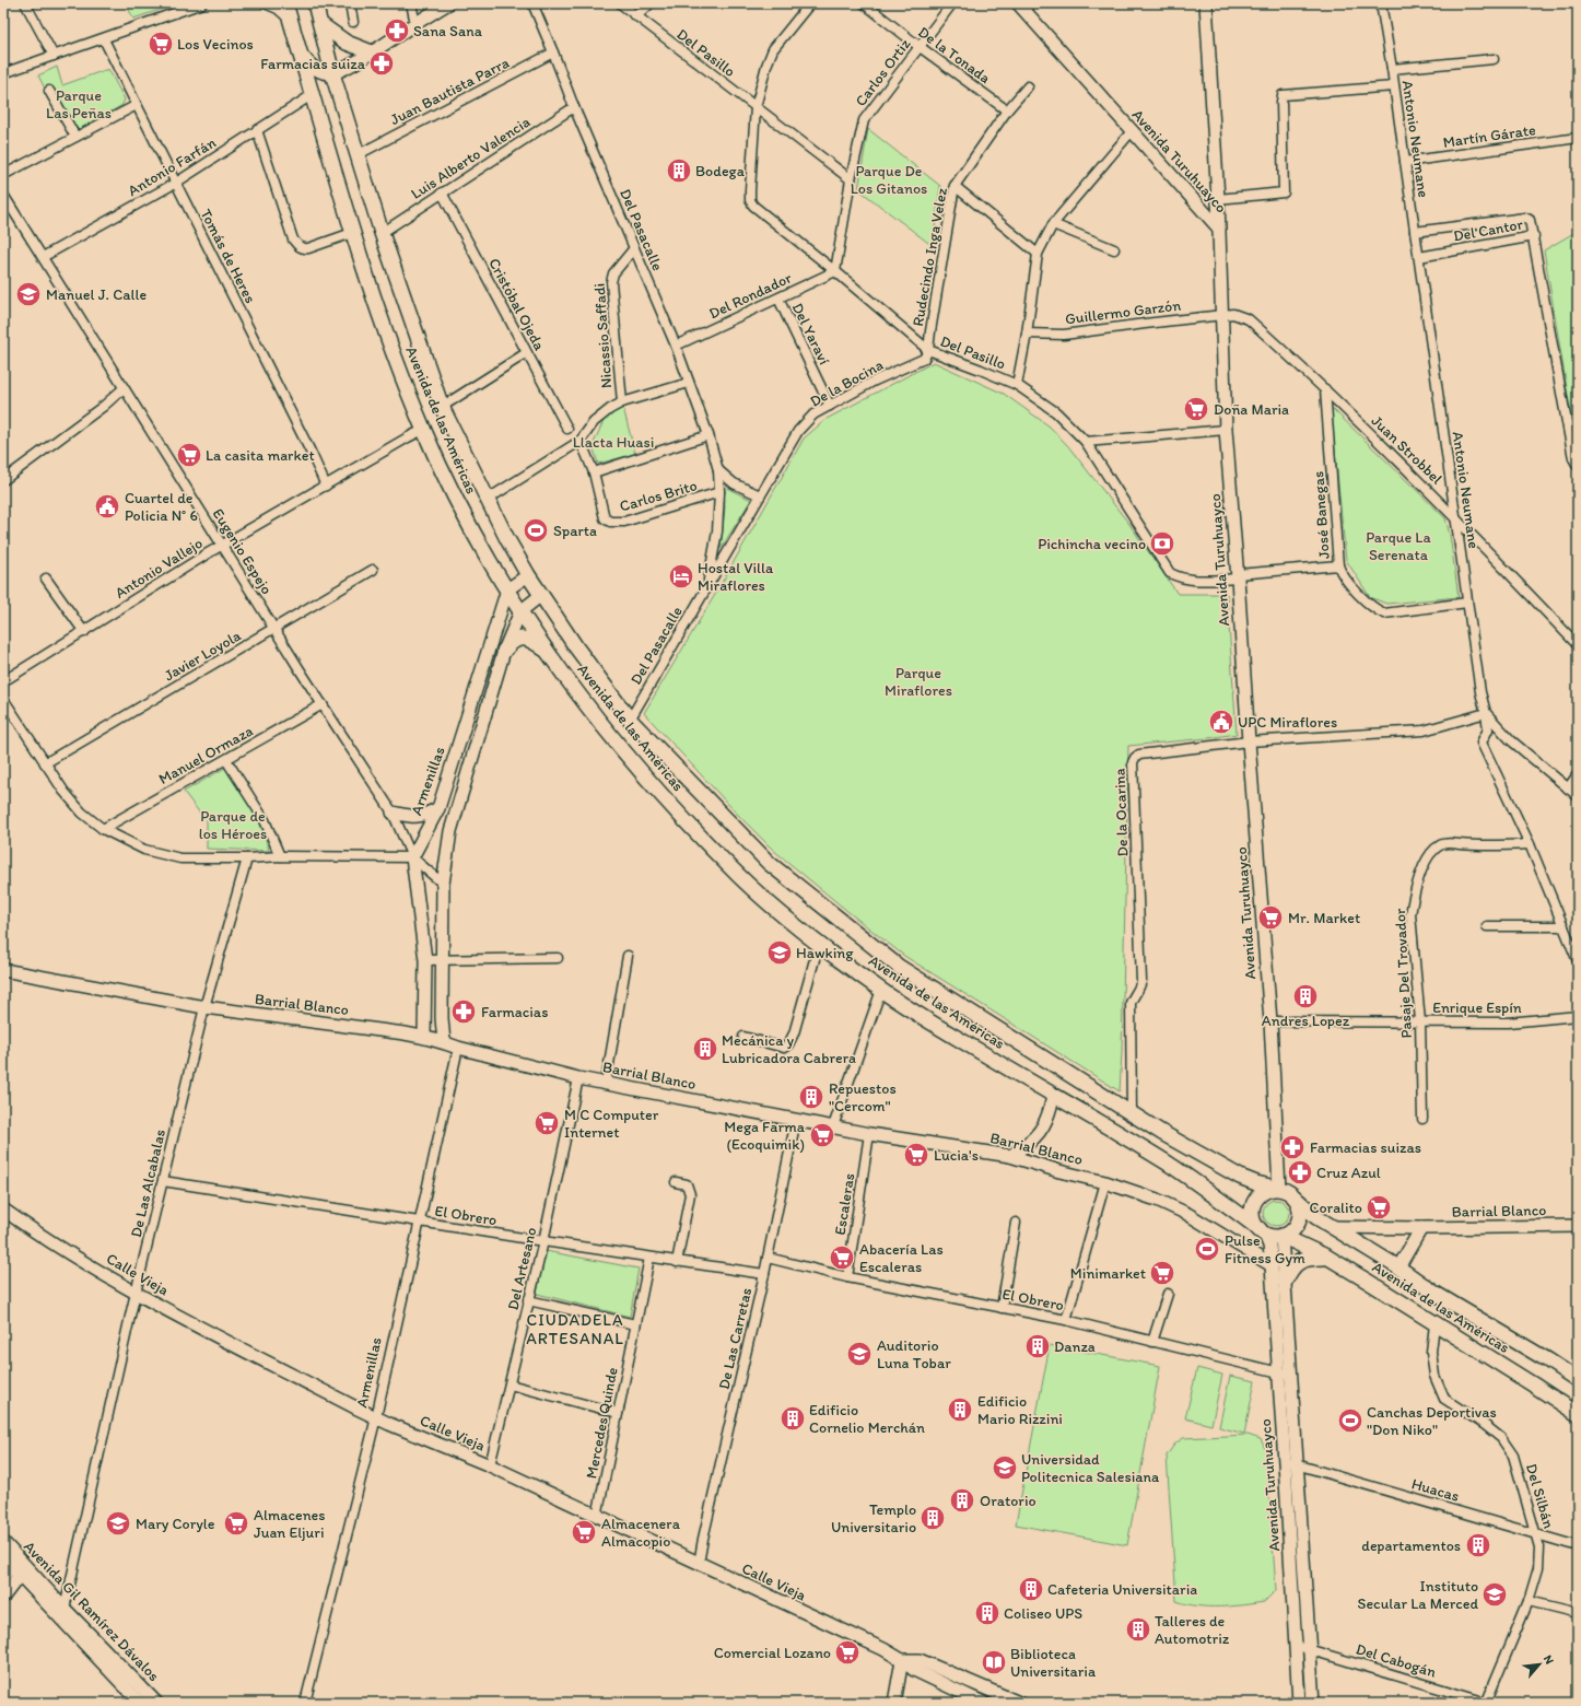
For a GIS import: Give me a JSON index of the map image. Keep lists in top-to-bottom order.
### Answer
{
  "streets": {
    "main road": [
      "Avenida Turuhuayco",
      "Avenida de las Américas",
      "Armenillas",
      "Barrial Blanco",
      "Calle Vieja",
      "Avenida Gil Ramírez Dávalos"
    ],
    "street": [
      "Del Pasillo",
      "De la Tonada",
      "Carlos Ortiz",
      "Juan Bautista Parra",
      "Martín Gárate",
      "Antonio Neumane",
      "Luis Alberto Valencia",
      "Antonio Farfán",
      "Del Pasacalle",
      "Del Cantor",
      "Tomás de Heres",
      "Rudecindo Inga Velez",
      "Del Rondador",
      "Cristóbal Ojeda",
      "Guillermo Garzón",
      "Del Yaraví",
      "Nicassio Saffadi",
      "De la Bocina",
      "Juan Strobbel",
      "Carlos Brito",
      "José Banegas",
      "Eugenio Espejo",
      "Antonio Vallejo",
      "Javier Loyola",
      "Manuel Ormaza",
      "De la Ocarina",
      "Pasaje Del Trovador",
      "Enrique Espín",
      "De Las Alcabalas",
      "Escaleras",
      "El Obrero",
      "Del Artesano",
      "De Las Carretas",
      "Mercedes Quinde",
      "Huacas",
      "Del Silbán",
      "Del Cabogán"
    ]
  },
  "crossings": [
    ["Del Pasillo", "Carlos Ortiz"],
    ["Del Pasillo", "Avenida Turuhuayco"],
    ["Del Pasillo", "Rudecindo Inga Velez"],
    ["Del Pasillo", "Del Rondador"],
    ["Del Pasillo", "De la Bocina"],
    ["Del Pasillo", "José Banegas"],
    ["De la Tonada", "Carlos Ortiz"],
    ["De la Tonada", "Rudecindo Inga Velez"],
    ["Carlos Ortiz", "Del Rondador"],
    ["Juan Bautista Parra", "Del Pasacalle"],
    ["Juan Bautista Parra", "Avenida de las Américas"],
    ["Martín Gárate", "Antonio Neumane"],
    ["Antonio Neumane", "Del Cantor"],
    ["Antonio Neumane", "Juan Strobbel"],
    ["Antonio Neumane", "José Banegas"],
    ["Antonio Neumane", "De la Ocarina"],
    ["Antonio Neumane", "Pasaje Del Trovador"],
    ["Luis Alberto Valencia", "Del Pasacalle"],
    ["Luis Alberto Valencia", "Cristóbal Ojeda"],
    ["Luis Alberto Valencia", "Avenida de las Américas"],
    ["Avenida Turuhuayco", "Guillermo Garzón"],
    ["Avenida Turuhuayco", "Avenida de las Américas"],
    ["Avenida Turuhuayco", "Juan Strobbel"],
    ["Avenida Turuhuayco", "De la Ocarina"],
    ["Avenida Turuhuayco", "Barrial Blanco"],
    ["Avenida Turuhuayco", "Enrique Espín"],
    ["Avenida Turuhuayco", "El Obrero"],
    ["Avenida Turuhuayco", "Huacas"],
    ["Avenida Turuhuayco", "Del Cabogán"],
    ["Antonio Farfán", "Tomás de Heres"],
    ["Antonio Farfán", "Avenida de las Américas"],
    ["Antonio Farfán", "Eugenio Espejo"],
    ["Del Pasacalle", "Del Rondador"],
    ["Del Pasacalle", "Nicassio Saffadi"],
    ["Del Pasacalle", "De la Bocina"],
    ["Del Pasacalle", "Avenida de las Américas"],
    ["Del Pasacalle", "Carlos Brito"],
    ["Tomás de Heres", "Antonio Vallejo"],
    ["Rudecindo Inga Velez", "De la Bocina"],
    ["Del Rondador", "Del Yaraví"],
    ["Guillermo Garzón", "Juan Strobbel"],
    ["Del Yaraví", "De la Bocina"],
    ["Avenida de las Américas", "Antonio Vallejo"],
    ["Avenida de las Américas", "Armenillas"],
    ["Avenida de las Américas", "De la Ocarina"],
    ["Avenida de las Américas", "Barrial Blanco"],
    ["Avenida de las Américas", "Del Silbán"],
    ["Juan Strobbel", "José Banegas"],
    ["Eugenio Espejo", "Antonio Vallejo"],
    ["Eugenio Espejo", "Javier Loyola"],
    ["Eugenio Espejo", "Manuel Ormaza"],
    ["Eugenio Espejo", "Armenillas"],
    ["Armenillas", "Barrial Blanco"],
    ["Armenillas", "El Obrero"],
    ["Armenillas", "Calle Vieja"],
    ["Pasaje Del Trovador", "Enrique Espín"],
    ["Barrial Blanco", "De Las Alcabalas"],
    ["Barrial Blanco", "Escaleras"],
    ["Barrial Blanco", "Del Artesano"],
    ["Barrial Blanco", "De Las Carretas"],
    ["De Las Alcabalas", "El Obrero"],
    ["De Las Alcabalas", "Calle Vieja"],
    ["De Las Alcabalas", "Avenida Gil Ramírez Dávalos"],
    ["Escaleras", "El Obrero"],
    ["El Obrero", "Del Artesano"],
    ["El Obrero", "De Las Carretas"],
    ["El Obrero", "Mercedes Quinde"],
    ["Del Artesano", "Calle Vieja"],
    ["Calle Vieja", "De Las Carretas"],
    ["Calle Vieja", "Mercedes Quinde"],
    ["Huacas", "Del Silbán"],
    ["Del Silbán", "Del Cabogán"]
  ],
  "districts": ["CIUDADELA ARTESANAL"],
  "parks": [
    "Parque Las Peñas",
    "Parque De Los Gitanos",
    "Llacta Huasi",
    "Parque La Serenata",
    "Parque Miraflores",
    "Parque de los Héroes"
  ],
  "places": {
    "pharmacy": [
      "Sana Sana",
      "Farmacias suiza",
      "Farmacias",
      "Farmacias suizas",
      "Cruz Azul"
    ],
    "supermarket": [
      "Los Vecinos",
      "Doña Maria",
      "La casita market",
      "Mr. Market",
      "M C Computer Internet",
      "Mega Farma (Ecoquimik)",
      "Lucia's",
      "Coralito",
      "Abacería Las Escaleras",
      "Minimarket",
      "Almacenes Juan Eljuri",
      "Almacenera Almacopio",
      "Comercial Lozano"
    ],
    "building": [
      "Bodega",
      "Andres Lopez",
      "Mecánica y Lubricadora Cabrera",
      "Repuestos \"Cercom\"",
      "Danza",
      "Edificio Mario Rizzini",
      "Edificio Cornelio Merchán",
      "Oratorio",
      "Templo Universitario",
      "departamentos",
      "Cafeteria Universitaria",
      "Coliseo UPS",
      "Talleres de Automotriz"
    ],
    "school or university": [
      "Manuel J. Calle",
      "Hawking",
      "Auditorio Luna Tobar",
      "Universidad Politecnica Salesiana",
      "Mary Coryle",
      "Instituto Secular La Merced"
    ],
    "public building": ["Cuartel de Policia N° 6", "UPC Miraflores"],
    "sports": ["Sparta", "Pulse Fitness Gym", "Canchas Deportivas \"Don Niko\""],
    "bank": ["Pichincha vecino"],
    "hotel": ["Hostal Villa Miraflores"],
    "library": ["Biblioteca Universitaria"]
  },
  "north": "top right"
}
